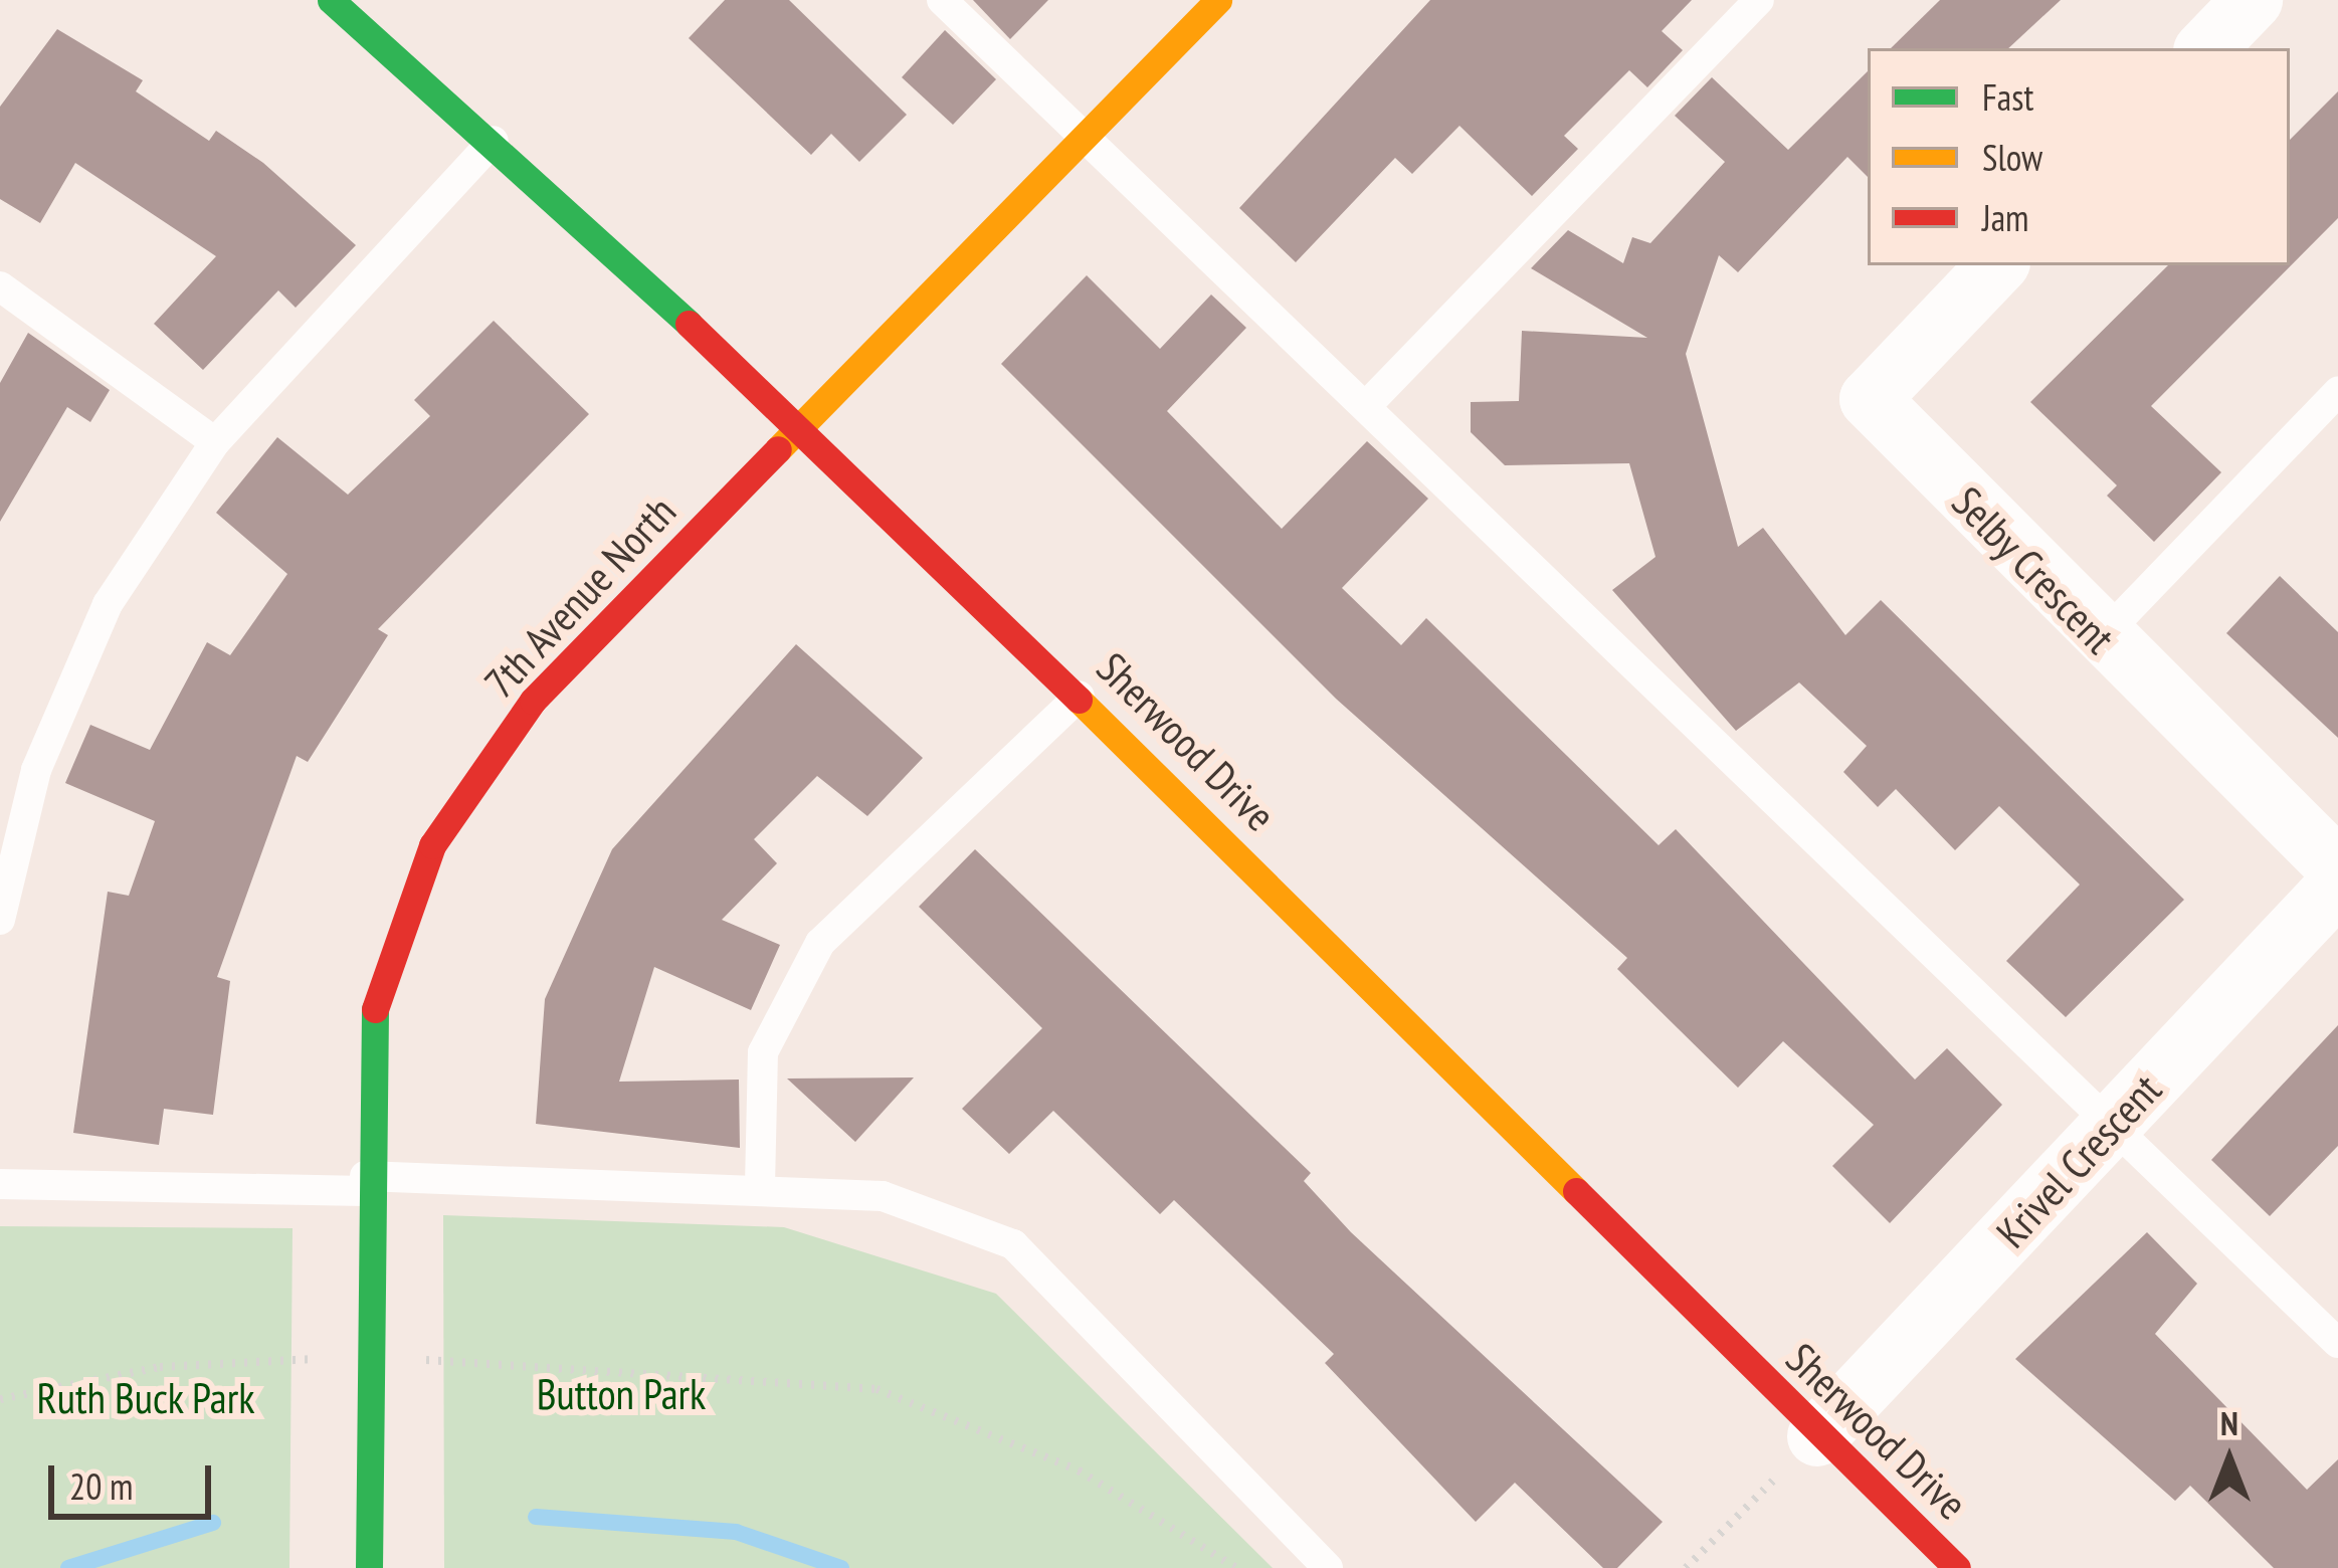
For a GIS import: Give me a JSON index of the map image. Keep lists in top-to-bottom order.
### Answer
{
  "streets": {
    "street": [
      "Selby Crescent",
      "7th Avenue North",
      "Sherwood Drive",
      "Krivel Crescent"
    ]
  },
  "crossings": [
    ["7th Avenue North", "Sherwood Drive"],
    ["Sherwood Drive", "Krivel Crescent"]
  ],
  "parks": ["Button Park", "Ruth Buck Park"],
  "legend": ["Fast", "Slow", "Jam"],
  "scale_bar": "20 m",
  "north": "top"
}
